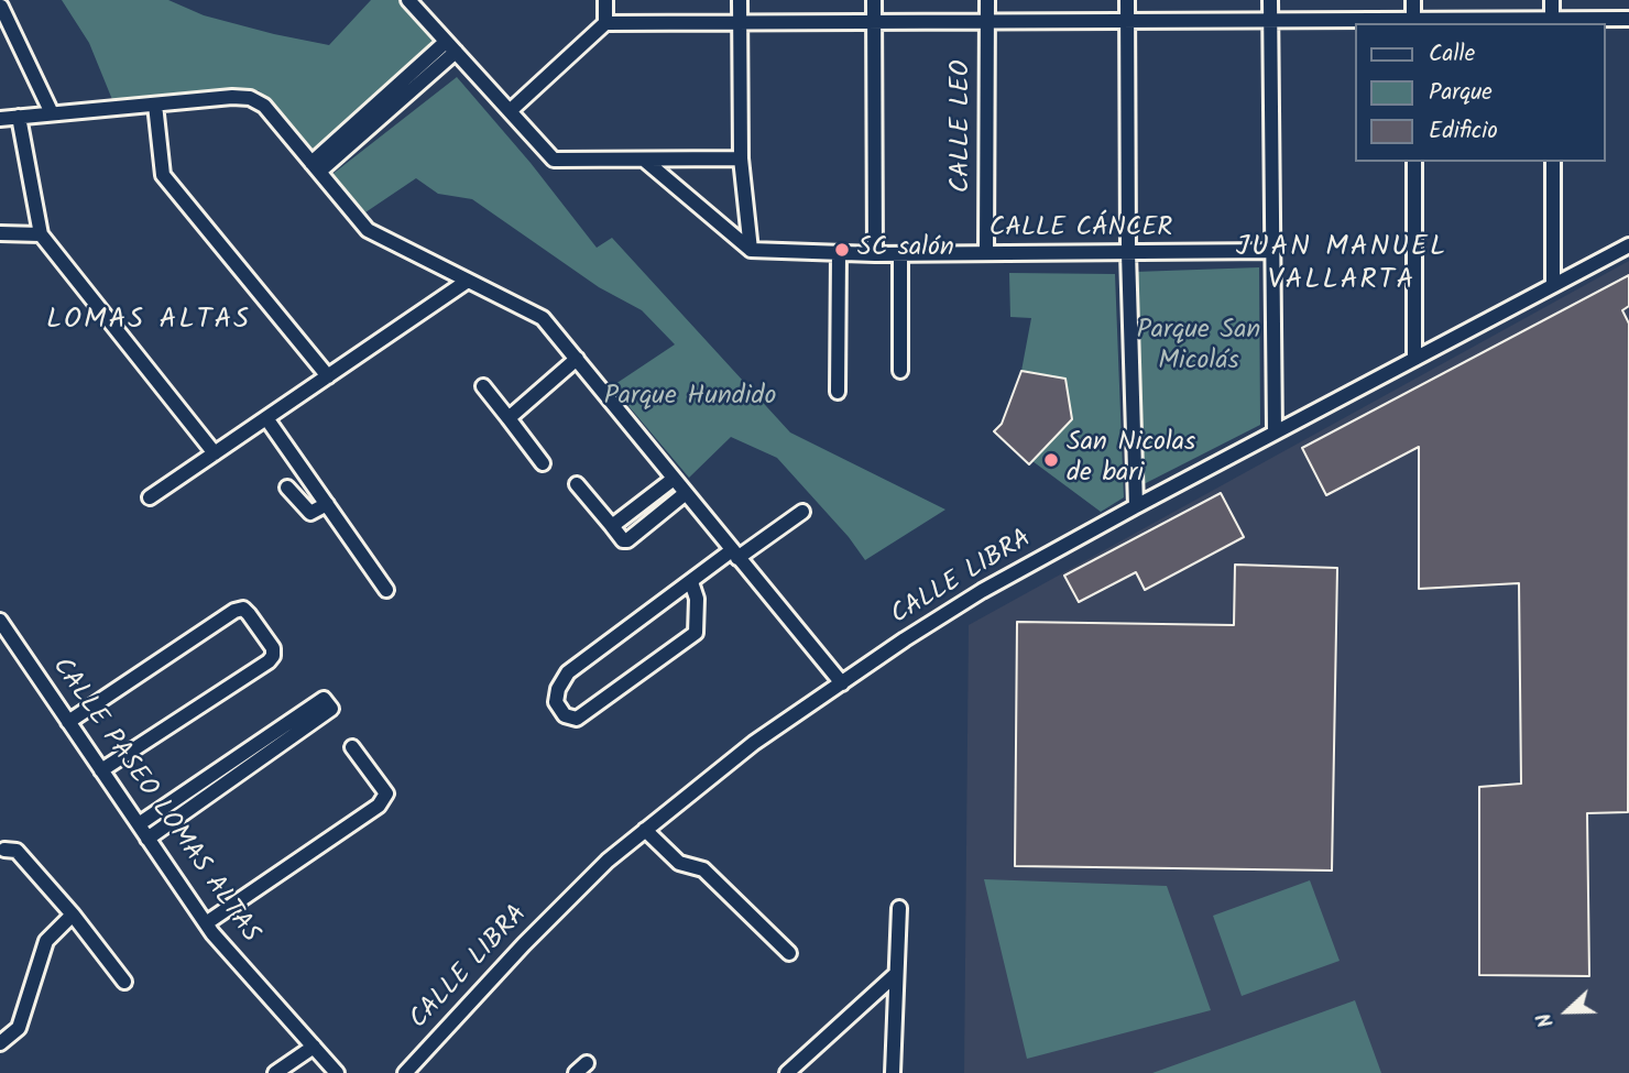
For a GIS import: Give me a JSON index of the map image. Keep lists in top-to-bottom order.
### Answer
{
  "streets": {
    "street": [
      "CALLE LEO",
      "CALLE CÁNCER",
      "CALLE LIBRA",
      "CALLE PASEO LOMAS ALTAS"
    ]
  },
  "crossings": [
    ["CALLE LEO", "CALLE CÁNCER"]
  ],
  "districts": ["JUAN MANUEL VALLARTA", "LOMAS ALTAS"],
  "parks": ["Parque San Micolás", "Parque Hundido"],
  "places": ["SC salón", "San Nicolas de bari"],
  "legend": ["Calle", "Parque", "Edificio"],
  "north": "left"
}
